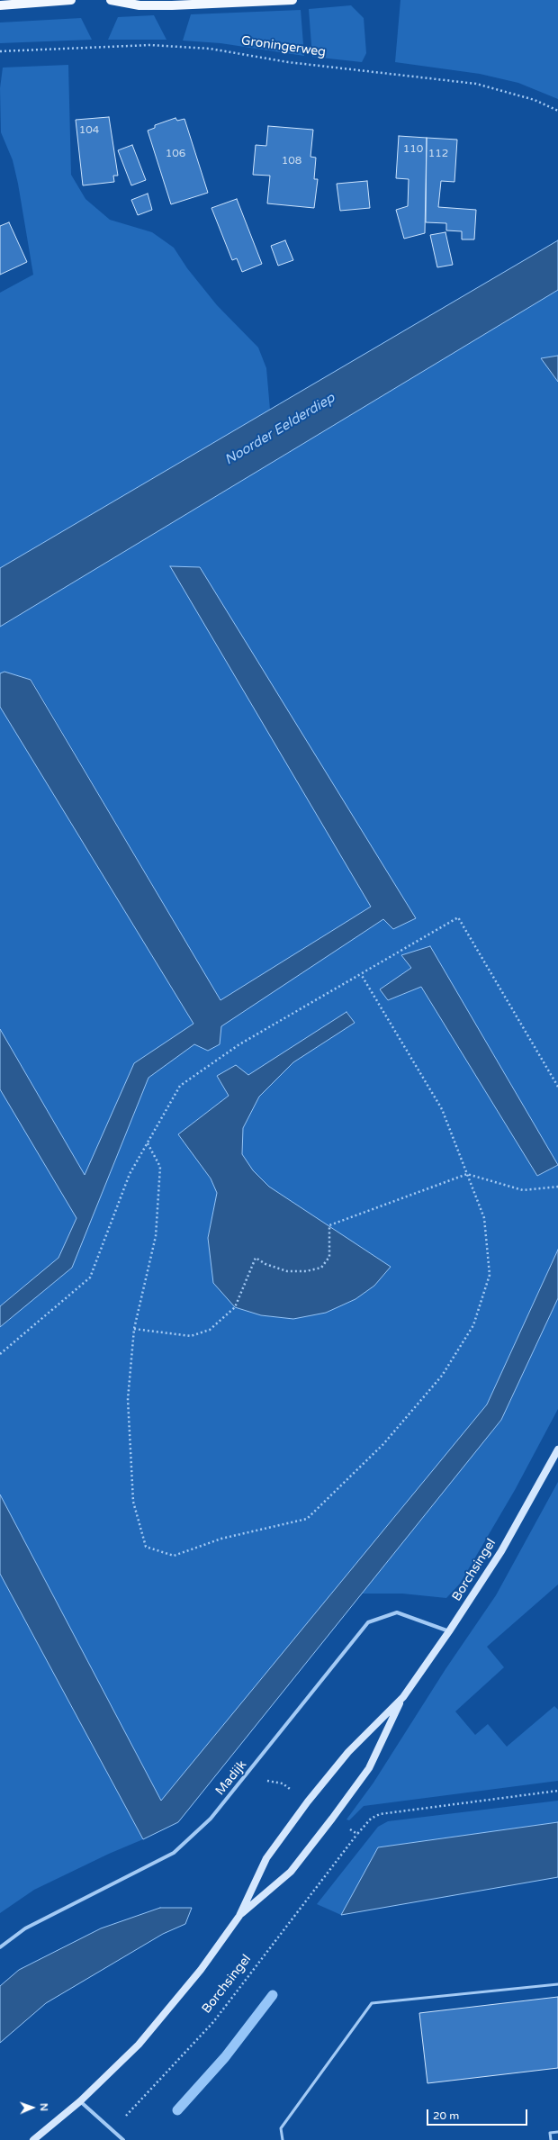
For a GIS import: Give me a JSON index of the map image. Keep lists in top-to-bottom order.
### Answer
{
  "streets": {
    "main road": ["Borchsingel"],
    "street": ["Madijk"],
    "path": ["Groningerweg"]
  },
  "crossings": [
    ["Borchsingel", "Madijk"]
  ],
  "water": ["Noorder Eelderdiep"],
  "house_numbers": [
    "104",
    "110",
    "106",
    "112",
    "108"
  ],
  "scale_bar": "20 m",
  "north": "right"
}
